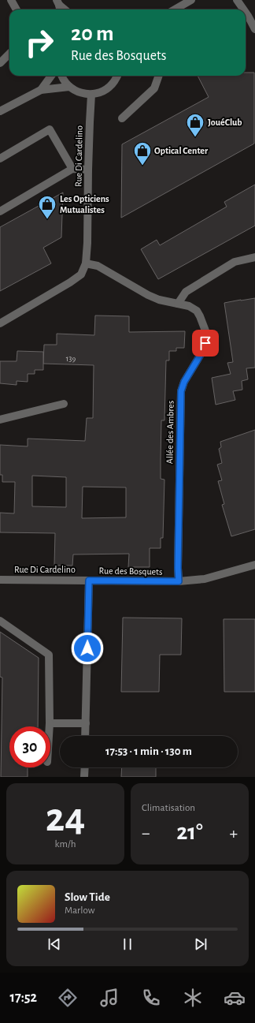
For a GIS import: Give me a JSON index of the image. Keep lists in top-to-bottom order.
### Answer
{
  "streets": {
    "street": ["Rue Di Cardelino", "Allée des Ambres", "Rue des Bosquets"]
  },
  "crossings": [
    ["Rue Di Cardelino", "Allée des Ambres"],
    ["Rue Di Cardelino", "Rue des Bosquets"],
    ["Allée des Ambres", "Rue des Bosquets"]
  ],
  "places": {
    "shop": ["JouéClub", "Optical Center", "Les Opticiens Mutualistes"]
  },
  "house_numbers": ["139"],
  "page": {
    "turn": ["20 m", "Rue des Bosquets"],
    "limit": "30",
    "trip": "17:53 · 1 min · 130 m",
    "tile": [
      ["24", "km/h"],
      "Climatisation"
    ],
    "heat": ["−", "21°", "+"],
    "song": ["Slow Tide", "Marlow"],
    "tabs": "17:52"
  }
}
